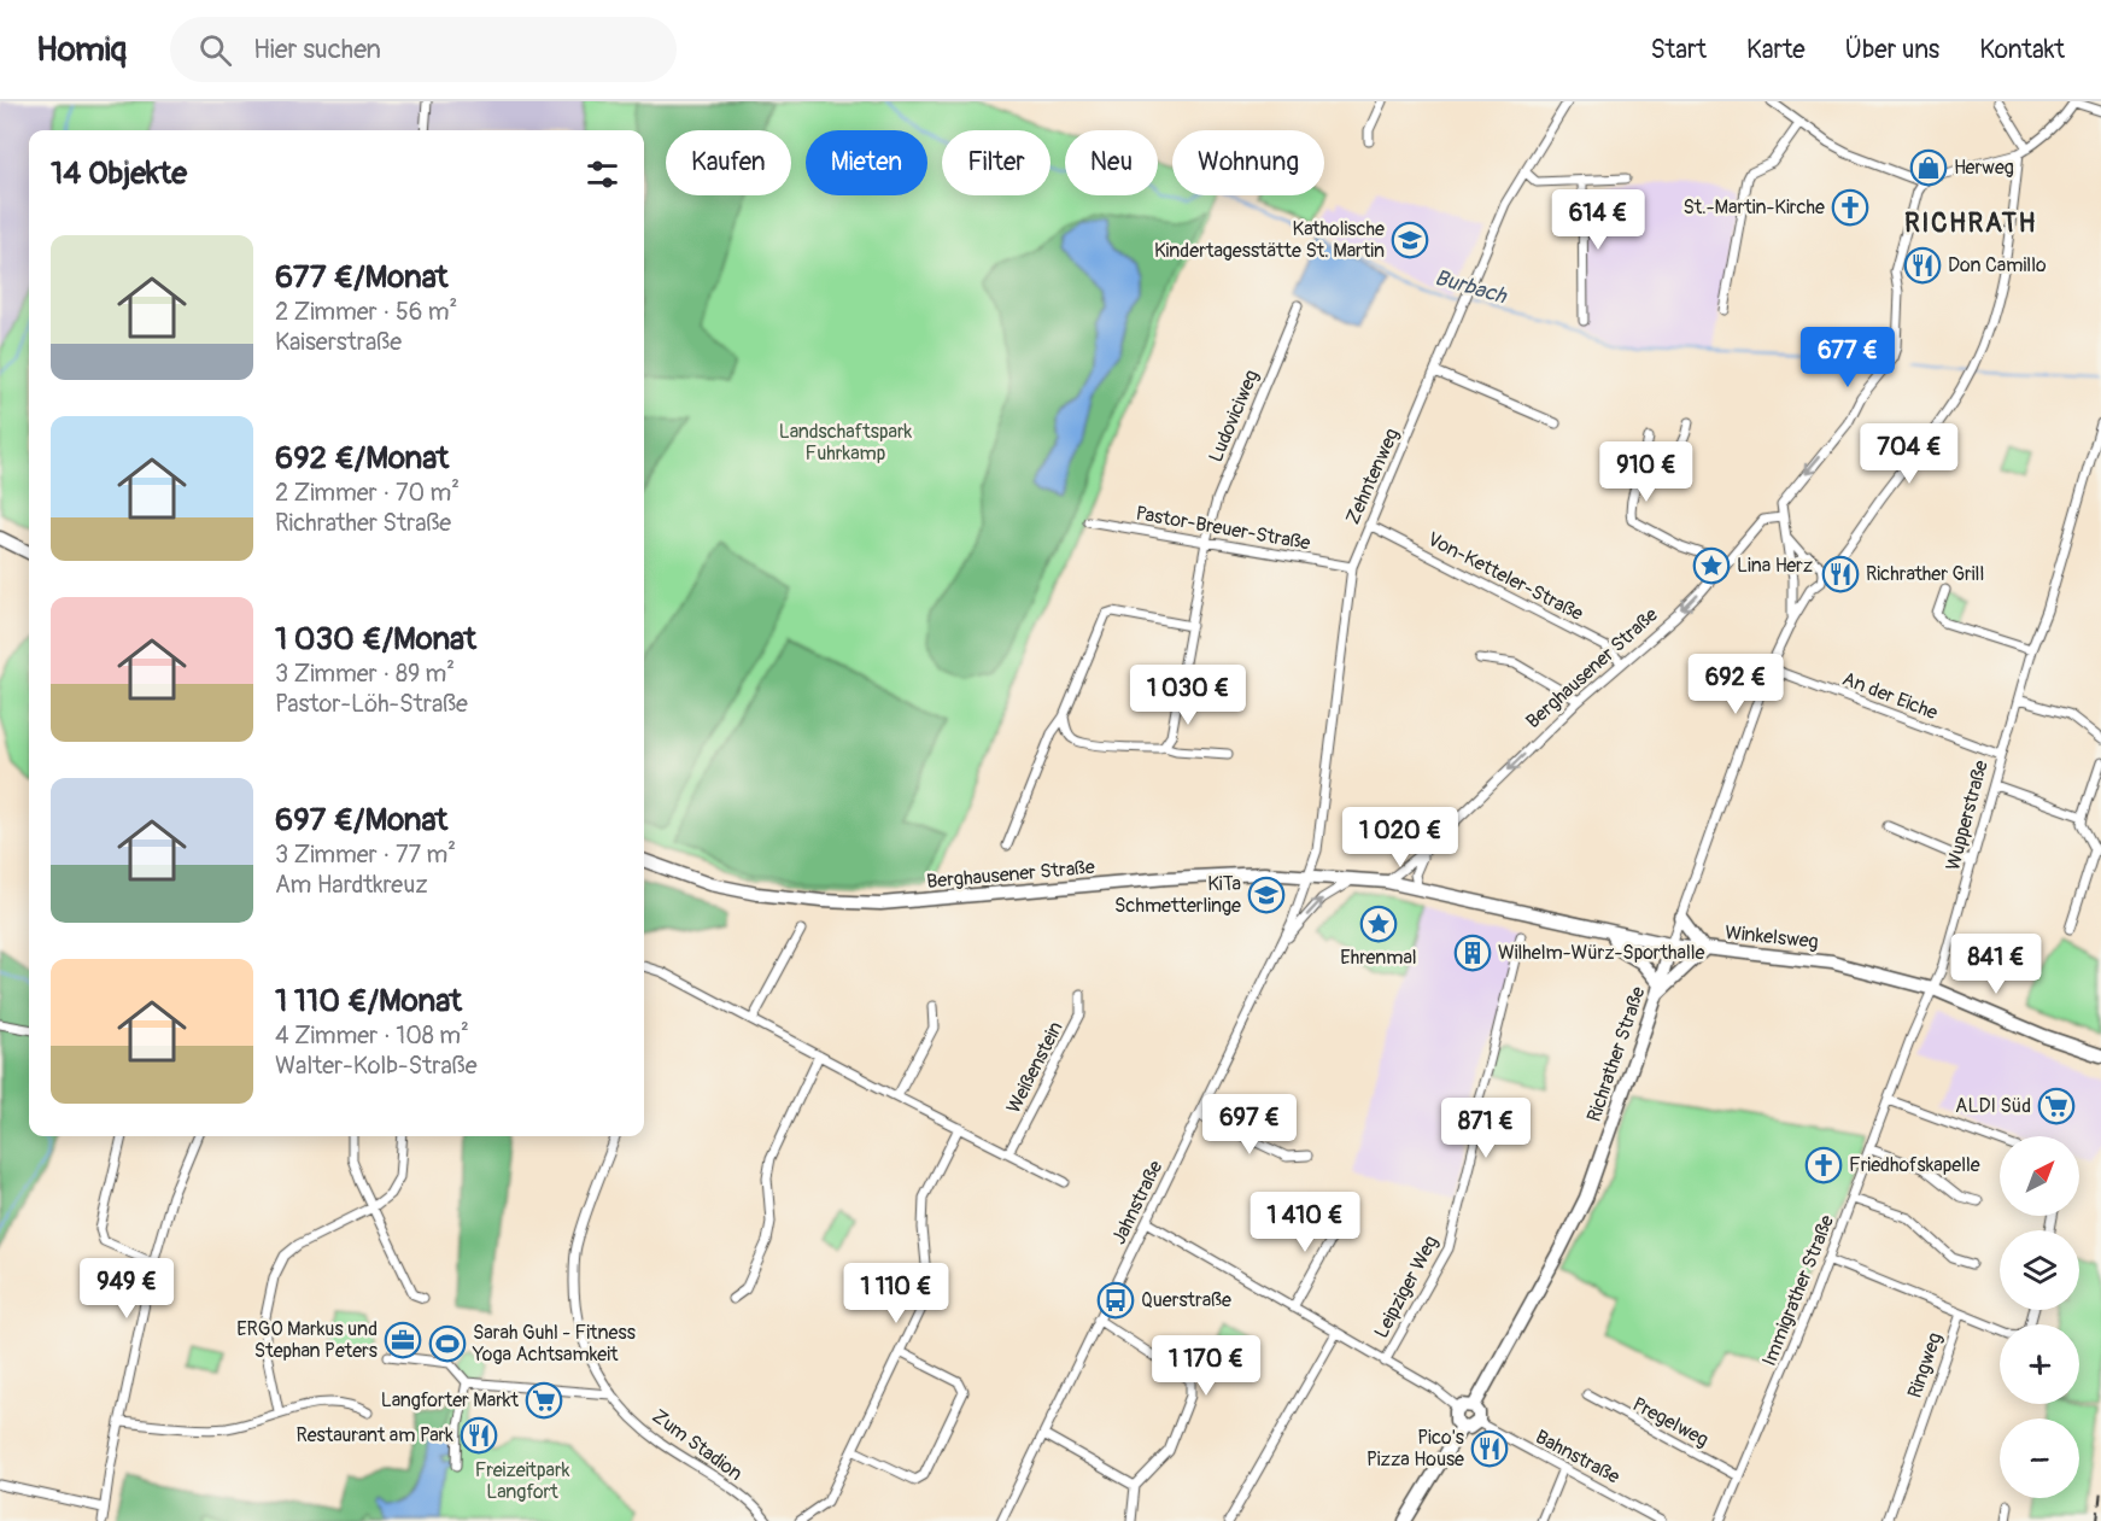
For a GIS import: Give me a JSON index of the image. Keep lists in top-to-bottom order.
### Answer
{
  "streets": {
    "main road": ["Berghausener Straße", "Winkelsweg", "Richrather Straße"],
    "street": [
      "Ludoviciweg",
      "Zehntenweg",
      "Pastor-Breuer-Straße",
      "Von-Ketteler-Straße",
      "An der Eiche",
      "Wupperstraße",
      "Weißenstein",
      "Jahnstraße",
      "Leipziger Weg",
      "Immigrather Straße",
      "Ringweg",
      "Pregelweg",
      "Zum Stadion",
      "Bahnstraße"
    ]
  },
  "crossings": [
    ["Ludoviciweg", "Pastor-Breuer-Straße"],
    ["Zehntenweg", "Pastor-Breuer-Straße"],
    ["Zehntenweg", "Von-Ketteler-Straße"],
    ["Zehntenweg", "Berghausener Straße"],
    ["Zehntenweg", "Jahnstraße"],
    ["Von-Ketteler-Straße", "Berghausener Straße"],
    ["Berghausener Straße", "Winkelsweg"],
    ["Berghausener Straße", "Jahnstraße"],
    ["An der Eiche", "Wupperstraße"],
    ["An der Eiche", "Richrather Straße"],
    ["Wupperstraße", "Winkelsweg"],
    ["Wupperstraße", "Immigrather Straße"],
    ["Winkelsweg", "Richrather Straße"],
    ["Winkelsweg", "Immigrather Straße"],
    ["Richrather Straße", "Bahnstraße"],
    ["Immigrather Straße", "Ringweg"],
    ["Immigrather Straße", "Pregelweg"]
  ],
  "districts": ["RICHRATH"],
  "water": ["Burbach"],
  "parks": ["Landschaftspark Fuhrkamp", "Freizeitpark Langfort"],
  "places": {
    "shop": ["Herweg"],
    "church": ["St.-Martin-Kirche", "Friedhofskapelle"],
    "school or university": ["Katholische Kindertagesstätte St. Martin", "KiTa Schmetterlinge"],
    "restaurant": [
      "Don Camillo",
      "Richrather Grill",
      "Restaurant am Park",
      "Pico's Pizza House"
    ],
    "place": ["Lina Herz", "Ehrenmal"],
    "building": ["Wilhelm-Würz-Sporthalle"],
    "supermarket": ["ALDI Süd", "Langforter Markt"],
    "bus stop": ["Querstraße"],
    "office": ["ERGO Markus und Stephan Peters"],
    "sports": ["Sarah Guhl - Fitness Yoga Achtsamkeit"]
  },
  "north": "top right",
  "page": {
    "header": "Homiq",
    "search": "Hier suchen",
    "nav": [
      "Start",
      "Karte",
      "Über uns",
      "Kontakt"
    ],
    "chip": [
      "Kaufen",
      "Mieten",
      "Filter",
      "Neu",
      "Wohnung"
    ],
    "heading": "14 Objekte",
    "price": [
      "614 €",
      "677 €",
      "704 €",
      "910 €",
      "692 €",
      "1 030 €",
      "1 020 €",
      "841 €",
      "697 €",
      "871 €",
      "1 410 €",
      "949 €",
      "1 110 €",
      "1 170 €"
    ],
    "list": [
      {
        "name": "677 €/Monat",
        "note": "2 Zimmer · 56 m² · Kaiserstraße"
      },
      {
        "name": "692 €/Monat",
        "note": "2 Zimmer · 70 m² · Richrather Straße"
      },
      {
        "name": "1 030 €/Monat",
        "note": "3 Zimmer · 89 m² · Pastor-Löh-Straße"
      },
      {
        "name": "697 €/Monat",
        "note": "3 Zimmer · 77 m² · Am Hardtkreuz"
      },
      {
        "name": "1 110 €/Monat",
        "note": "4 Zimmer · 108 m² · Walter-Kolb-Straße"
      }
    ],
    "map_buttons": ["+", "−"]
  }
}
